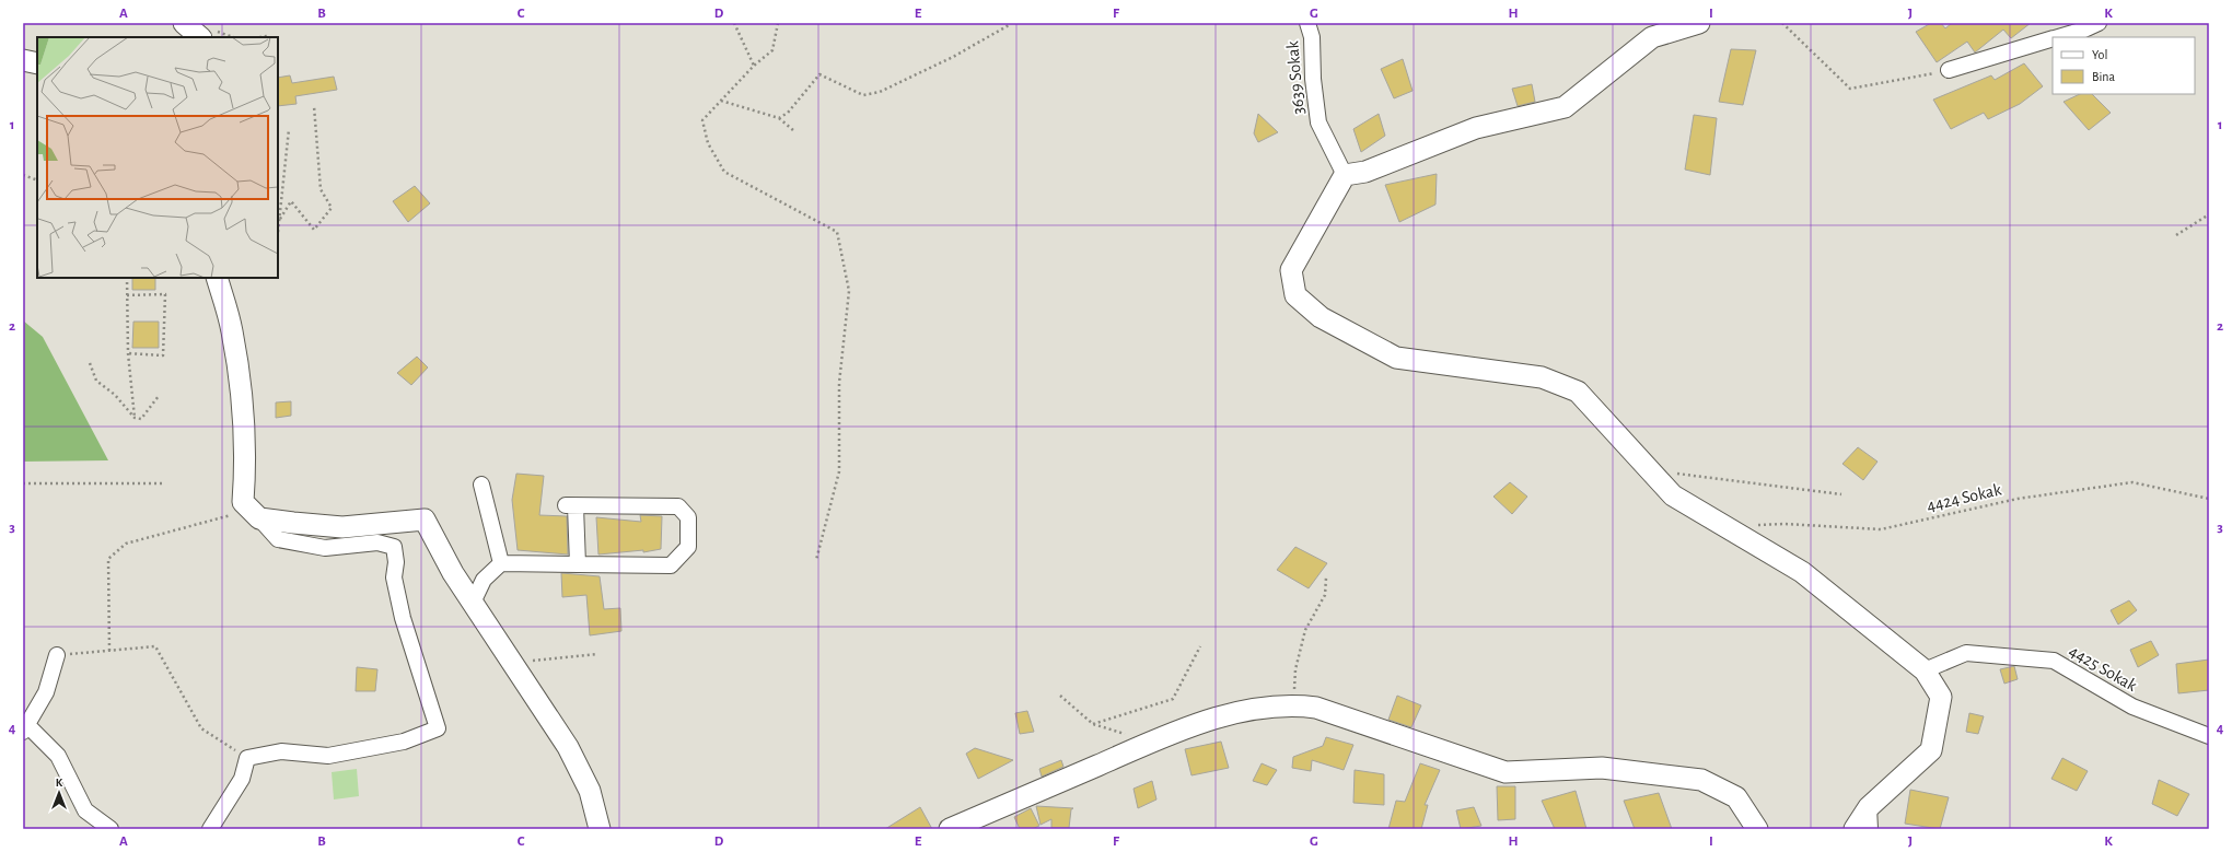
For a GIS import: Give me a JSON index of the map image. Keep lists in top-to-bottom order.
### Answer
{
  "streets": {
    "street": ["3639 Sokak", "4425 Sokak"],
    "path": ["4424 Sokak"]
  },
  "legend": ["Yol", "Bina"],
  "north": "top",
  "grid": {
    "columns": [
      "A",
      "B",
      "C",
      "D",
      "E",
      "F",
      "G",
      "H",
      "I",
      "J",
      "K"
    ],
    "rows": [
      "1",
      "2",
      "3",
      "4"
    ]
  }
}
